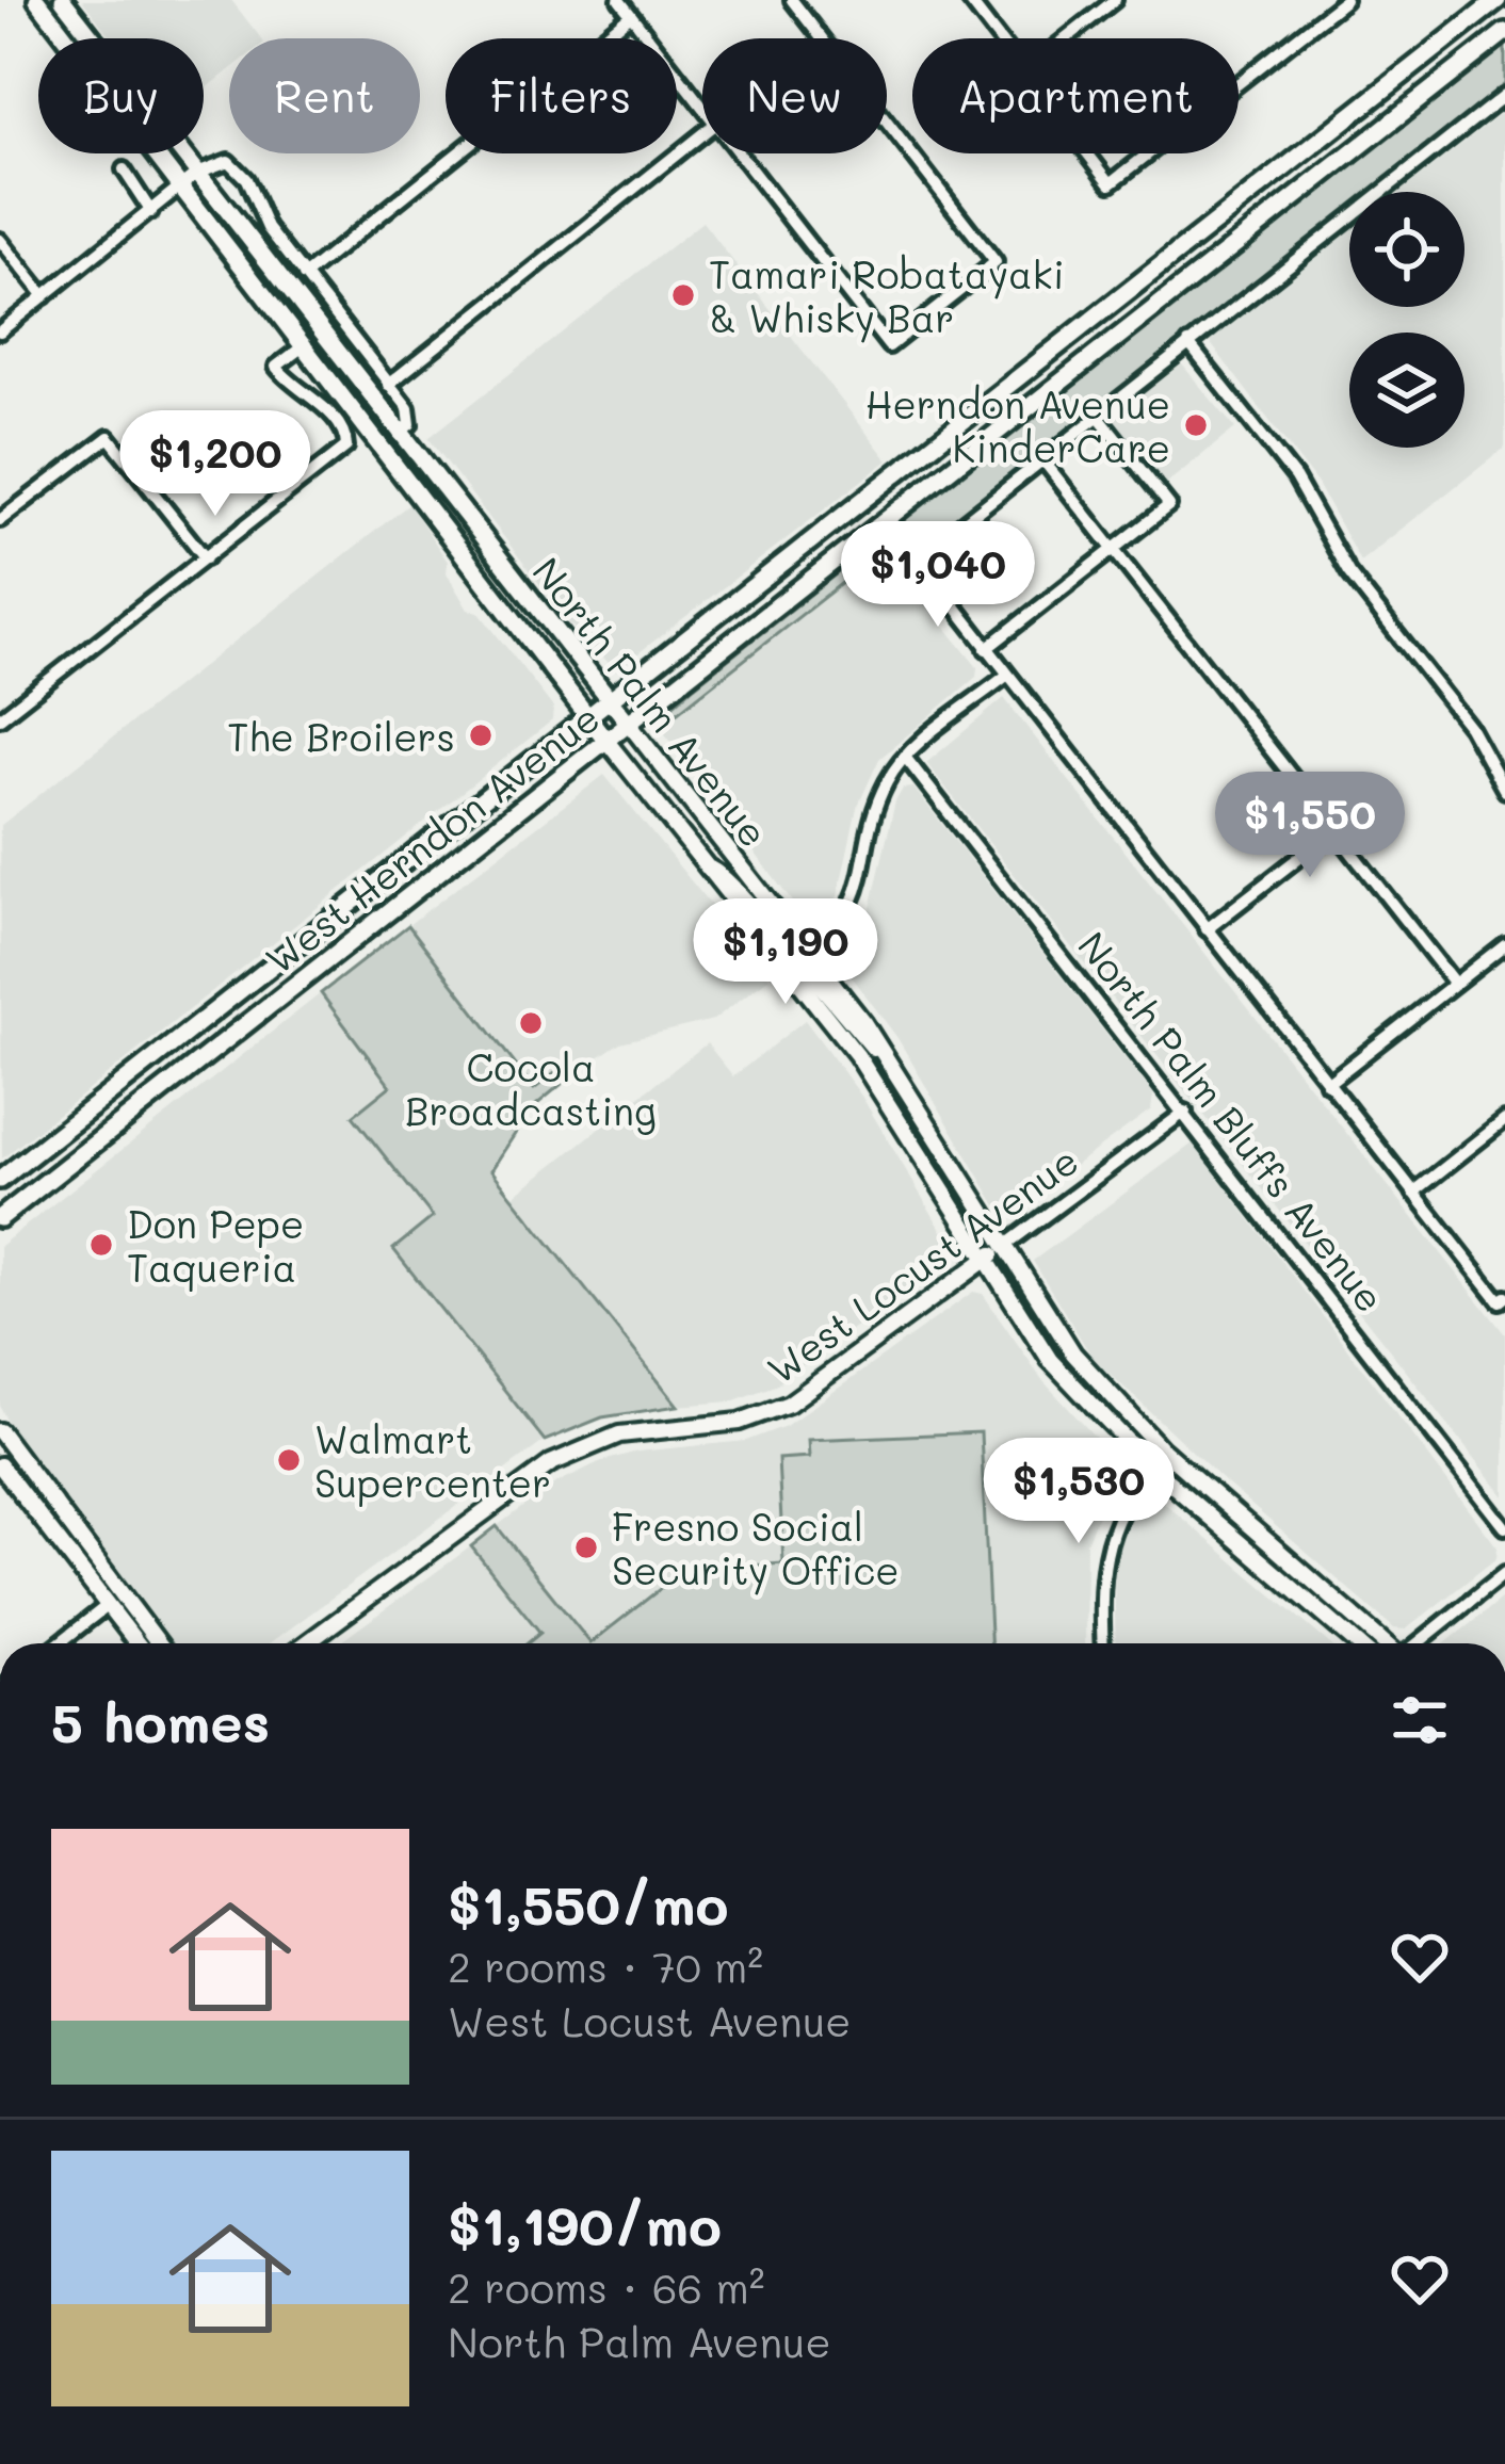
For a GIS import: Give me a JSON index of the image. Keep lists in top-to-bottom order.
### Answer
{
  "streets": {
    "main road": ["North Palm Avenue", "West Herndon Avenue", "West Locust Avenue"],
    "street": ["North Palm Bluffs Avenue"]
  },
  "crossings": [
    ["North Palm Avenue", "West Herndon Avenue"],
    ["North Palm Avenue", "West Locust Avenue"],
    ["North Palm Bluffs Avenue", "West Locust Avenue"]
  ],
  "places": [
    "Tamari Robatayaki & Whisky Bar",
    "Herndon Avenue KinderCare",
    "The Broilers",
    "Cocola Broadcasting",
    "Don Pepe Taqueria",
    "Walmart Supercenter",
    "Fresno Social Security Office"
  ],
  "page": {
    "chip": [
      "Buy",
      "Rent",
      "Filters",
      "New",
      "Apartment"
    ],
    "price": [
      "$1,200",
      "$1,040",
      "$1,550",
      "$1,190",
      "$1,530"
    ],
    "heading": "5 homes",
    "list": [
      {
        "name": "$1,550/mo",
        "note": "2 rooms · 70 m² · West Locust Avenue"
      },
      {
        "name": "$1,190/mo",
        "note": "2 rooms · 66 m² · North Palm Avenue"
      }
    ]
  }
}
